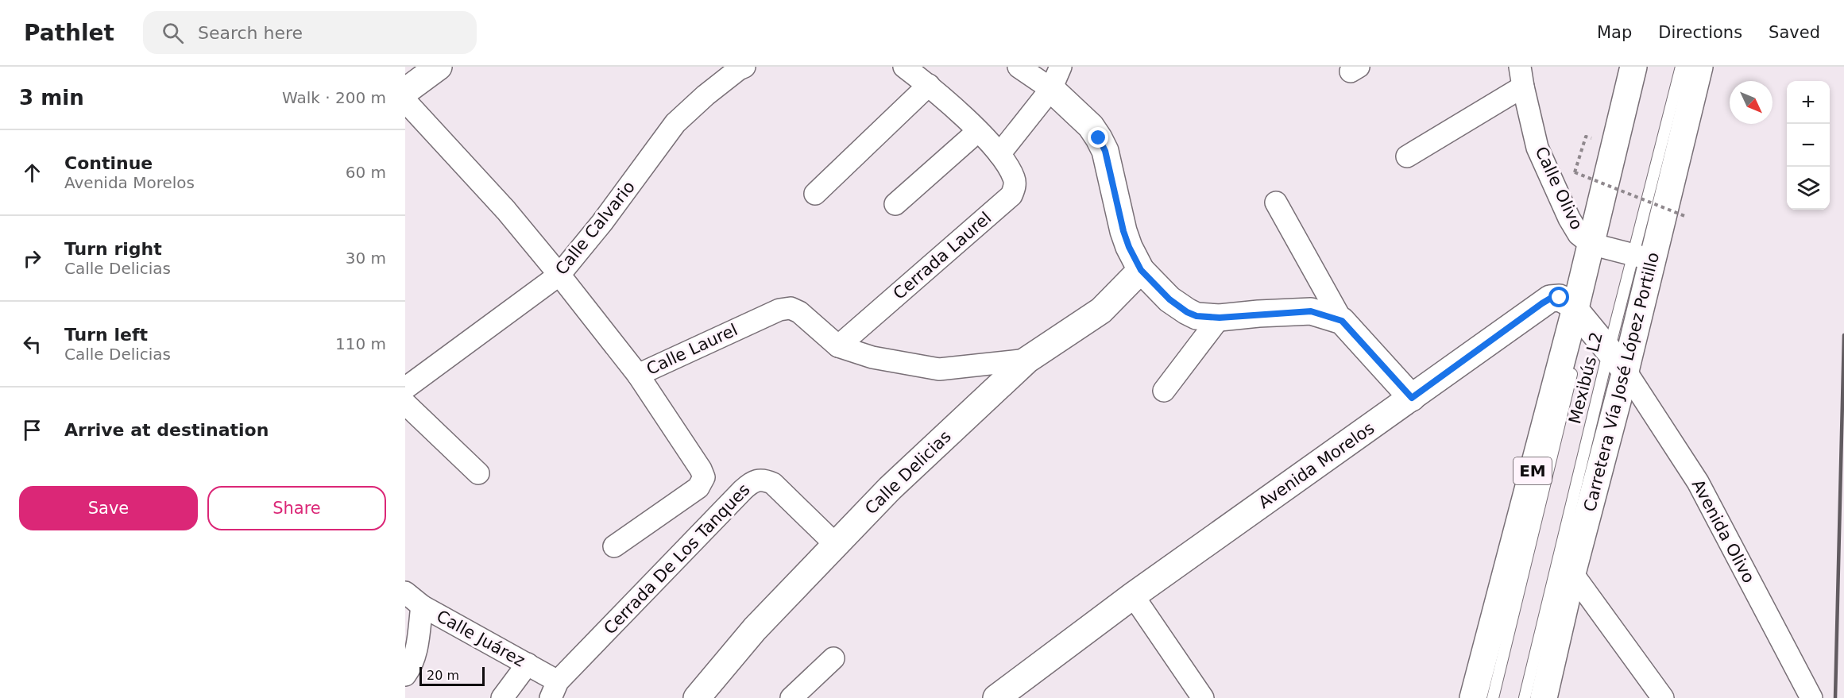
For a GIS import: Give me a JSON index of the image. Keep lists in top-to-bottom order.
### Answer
{
  "streets": {
    "main road": [
      "Carretera Vía José López Portillo",
      "Avenida Morelos",
      "EM",
      "Calle Delicias"
    ],
    "street": [
      "Calle Olivo",
      "Calle Calvario",
      "Cerrada Laurel",
      "Calle Laurel",
      "Avenida Olivo",
      "Cerrada De Los Tanques",
      "Calle Juárez"
    ],
    "lane": ["Mexibús L2"]
  },
  "crossings": [
    ["Calle Olivo", "EM"],
    ["Calle Calvario", "Calle Laurel"],
    ["Cerrada Laurel", "Calle Laurel"],
    ["Calle Laurel", "Calle Delicias"],
    ["Mexibús L2", "Carretera Vía José López Portillo"],
    ["Mexibús L2", "Avenida Morelos"],
    ["Carretera Vía José López Portillo", "Avenida Morelos"],
    ["Carretera Vía José López Portillo", "Avenida Olivo"],
    ["Avenida Morelos", "EM"],
    ["Avenida Morelos", "Avenida Olivo"],
    ["Calle Delicias", "Cerrada De Los Tanques"],
    ["Cerrada De Los Tanques", "Calle Juárez"]
  ],
  "scale_bar": "20 m",
  "north": "bottom right",
  "page": {
    "header": "Pathlet",
    "search": "Search here",
    "nav": ["Map", "Directions", "Saved"],
    "heading": ["3 min", "Walk · 200 m"],
    "map_buttons": ["+", "−"],
    "list": [
      ["Continue", "Avenida Morelos", "60 m"],
      ["Turn right", "Calle Delicias", "30 m"],
      ["Turn left", "Calle Delicias", "110 m"],
      "Arrive at destination"
    ],
    "buttons": ["Save", "Share"],
    "scale": "20 m"
  }
}
